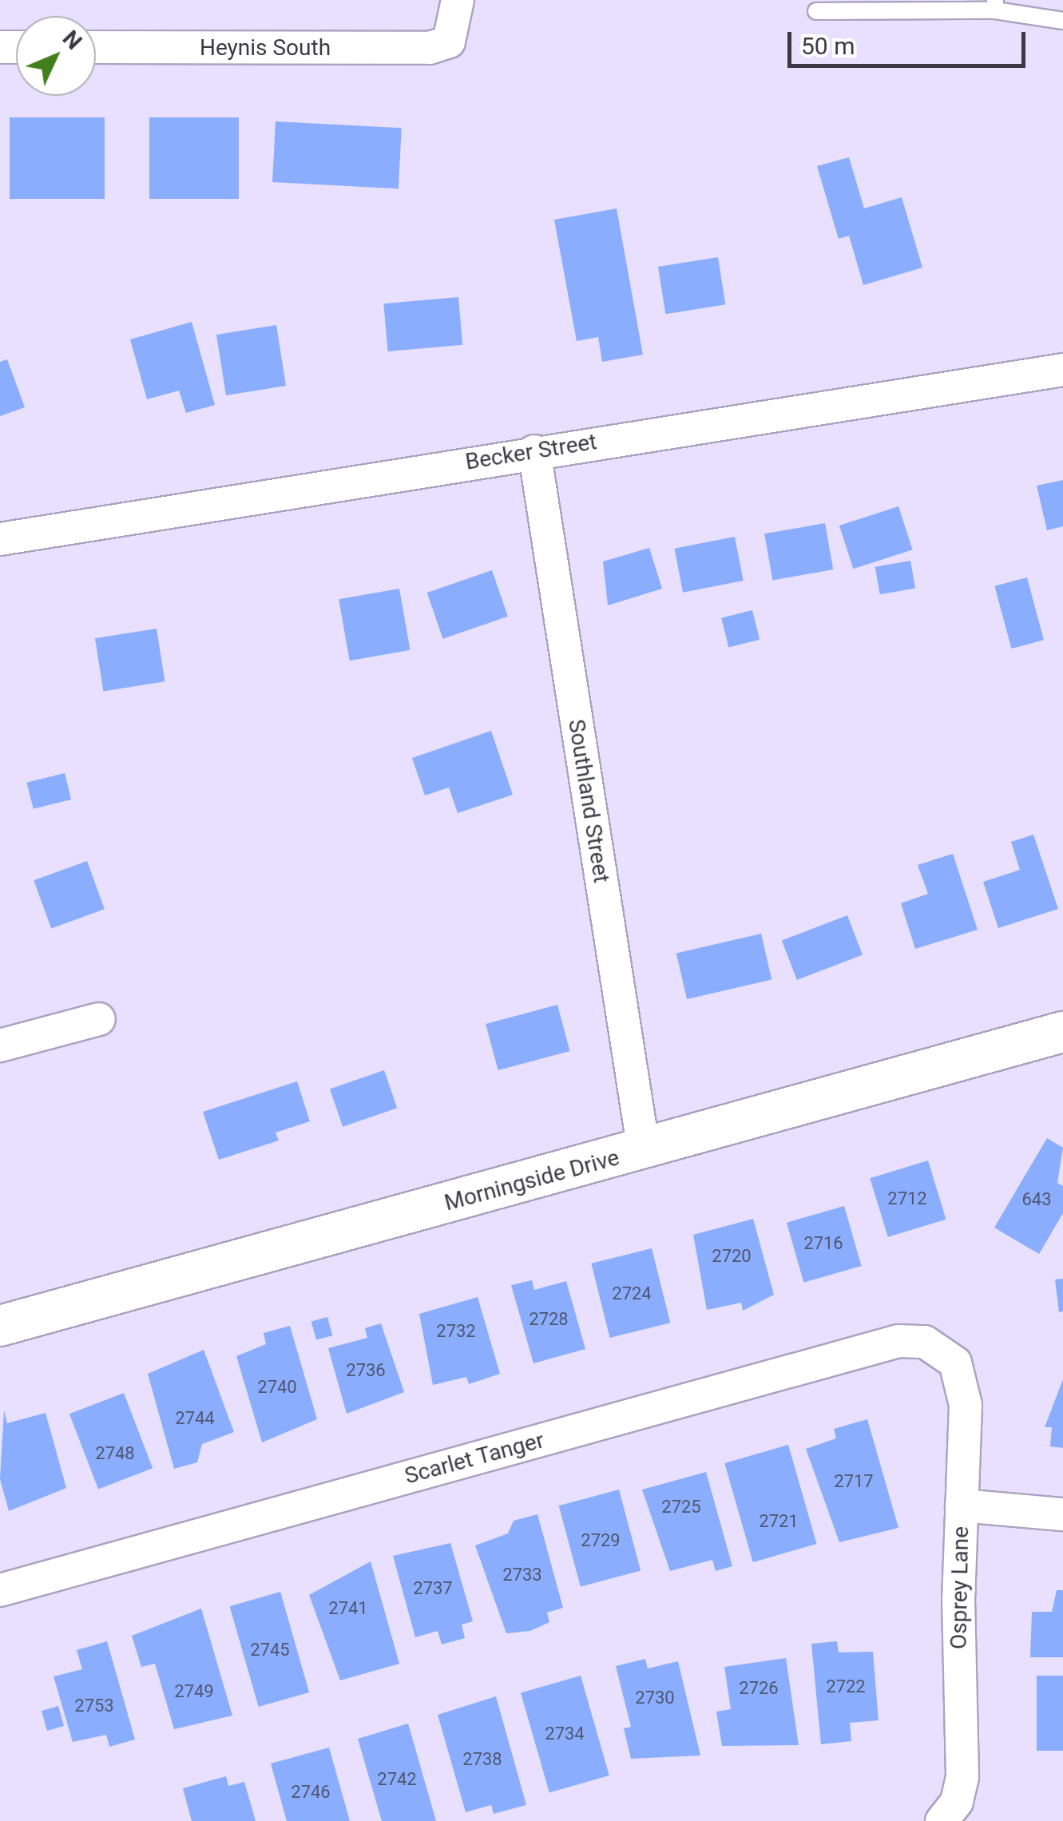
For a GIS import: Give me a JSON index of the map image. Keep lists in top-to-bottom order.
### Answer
{
  "streets": {
    "street": [
      "Heynis South",
      "Becker Street",
      "Southland Street",
      "Morningside Drive",
      "Scarlet Tanger",
      "Osprey Lane"
    ]
  },
  "crossings": [
    ["Becker Street", "Southland Street"],
    ["Southland Street", "Morningside Drive"],
    ["Scarlet Tanger", "Osprey Lane"]
  ],
  "house_numbers": [
    "2712",
    "643",
    "2716",
    "2720",
    "2724",
    "2728",
    "2732",
    "2736",
    "2740",
    "2744",
    "2748",
    "2717",
    "2725",
    "2721",
    "2729",
    "2733",
    "2737",
    "2741",
    "2745",
    "2722",
    "2726",
    "2749",
    "2730",
    "2753",
    "2734",
    "2738",
    "2742",
    "2746"
  ],
  "scale_bar": "50 m",
  "north": "top right"
}
